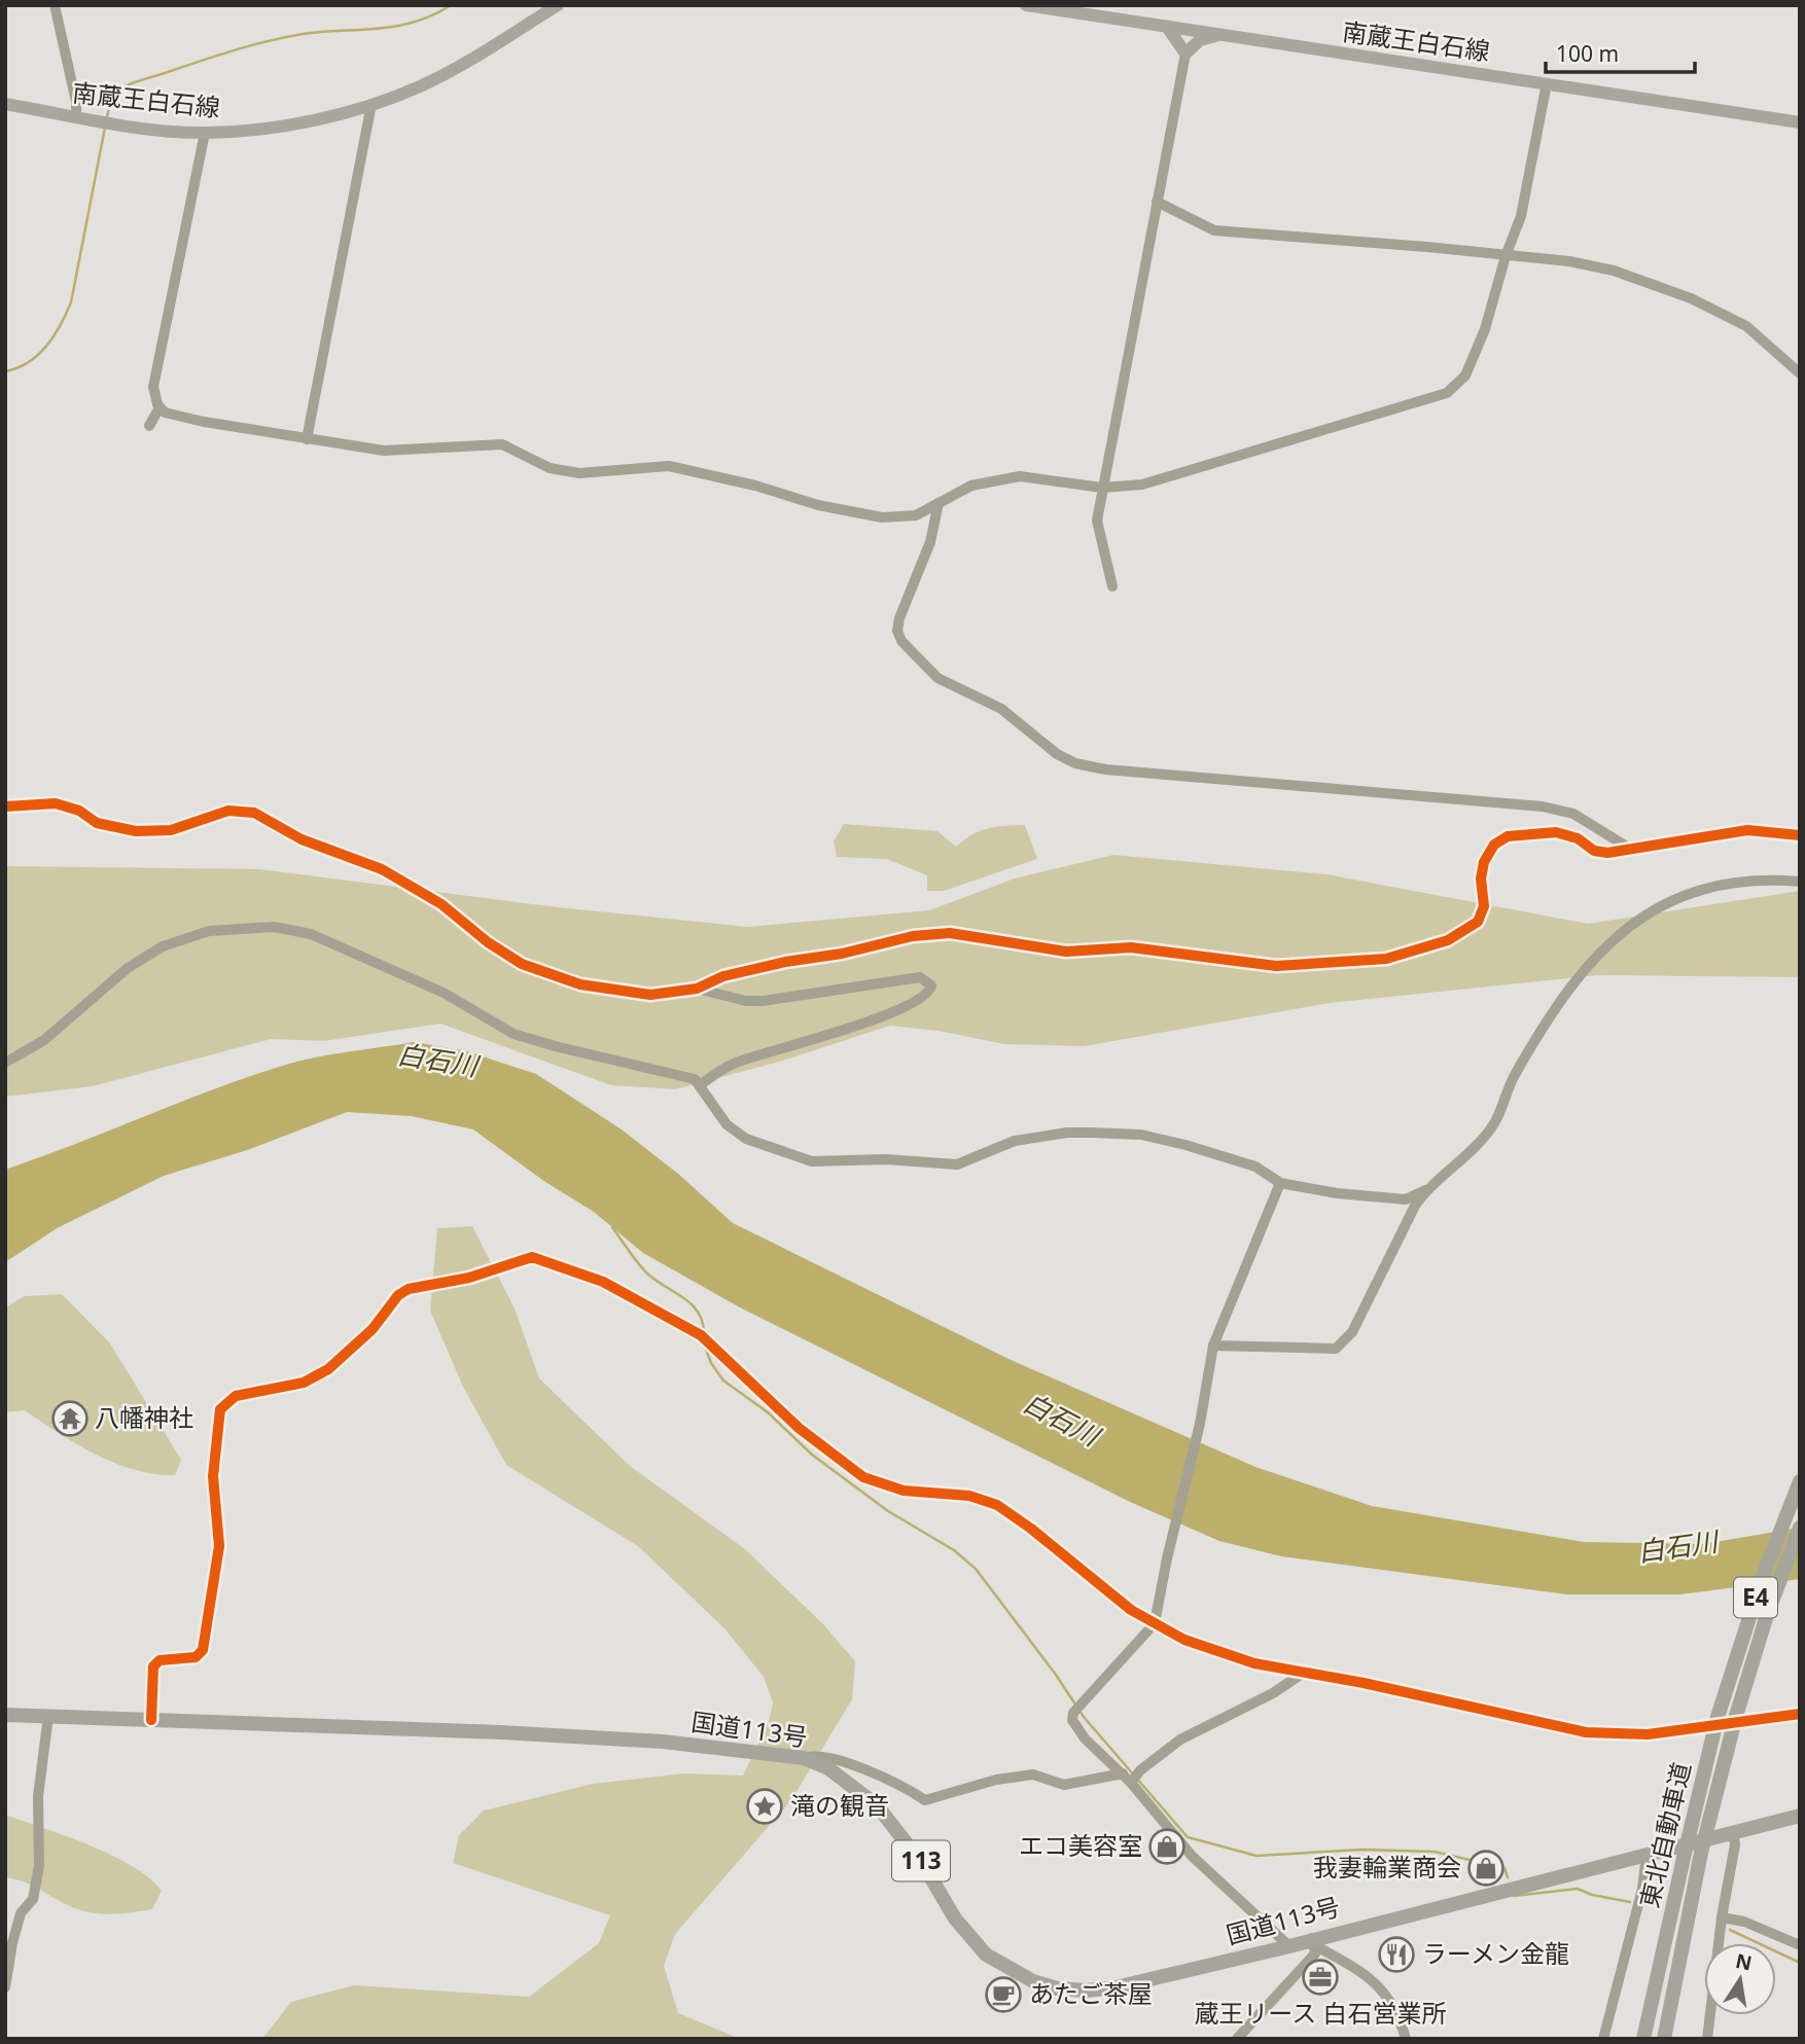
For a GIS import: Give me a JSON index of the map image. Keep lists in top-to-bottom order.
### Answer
{
  "streets": {
    "highway": [
      "E4",
      "国道113号",
      "東北自動車道",
      "113"
    ],
    "main road": ["南蔵王白石線"]
  },
  "water": ["白石川"],
  "places": {
    "temple": ["八幡神社"],
    "place": ["滝の観音"],
    "shop": ["エコ美容室", "我妻輪業商会"],
    "restaurant": ["ラーメン金龍"],
    "office": ["蔵王リース 白石営業所"],
    "cafe": ["あたご茶屋"]
  },
  "scale_bar": "100 m",
  "north": "top"
}
